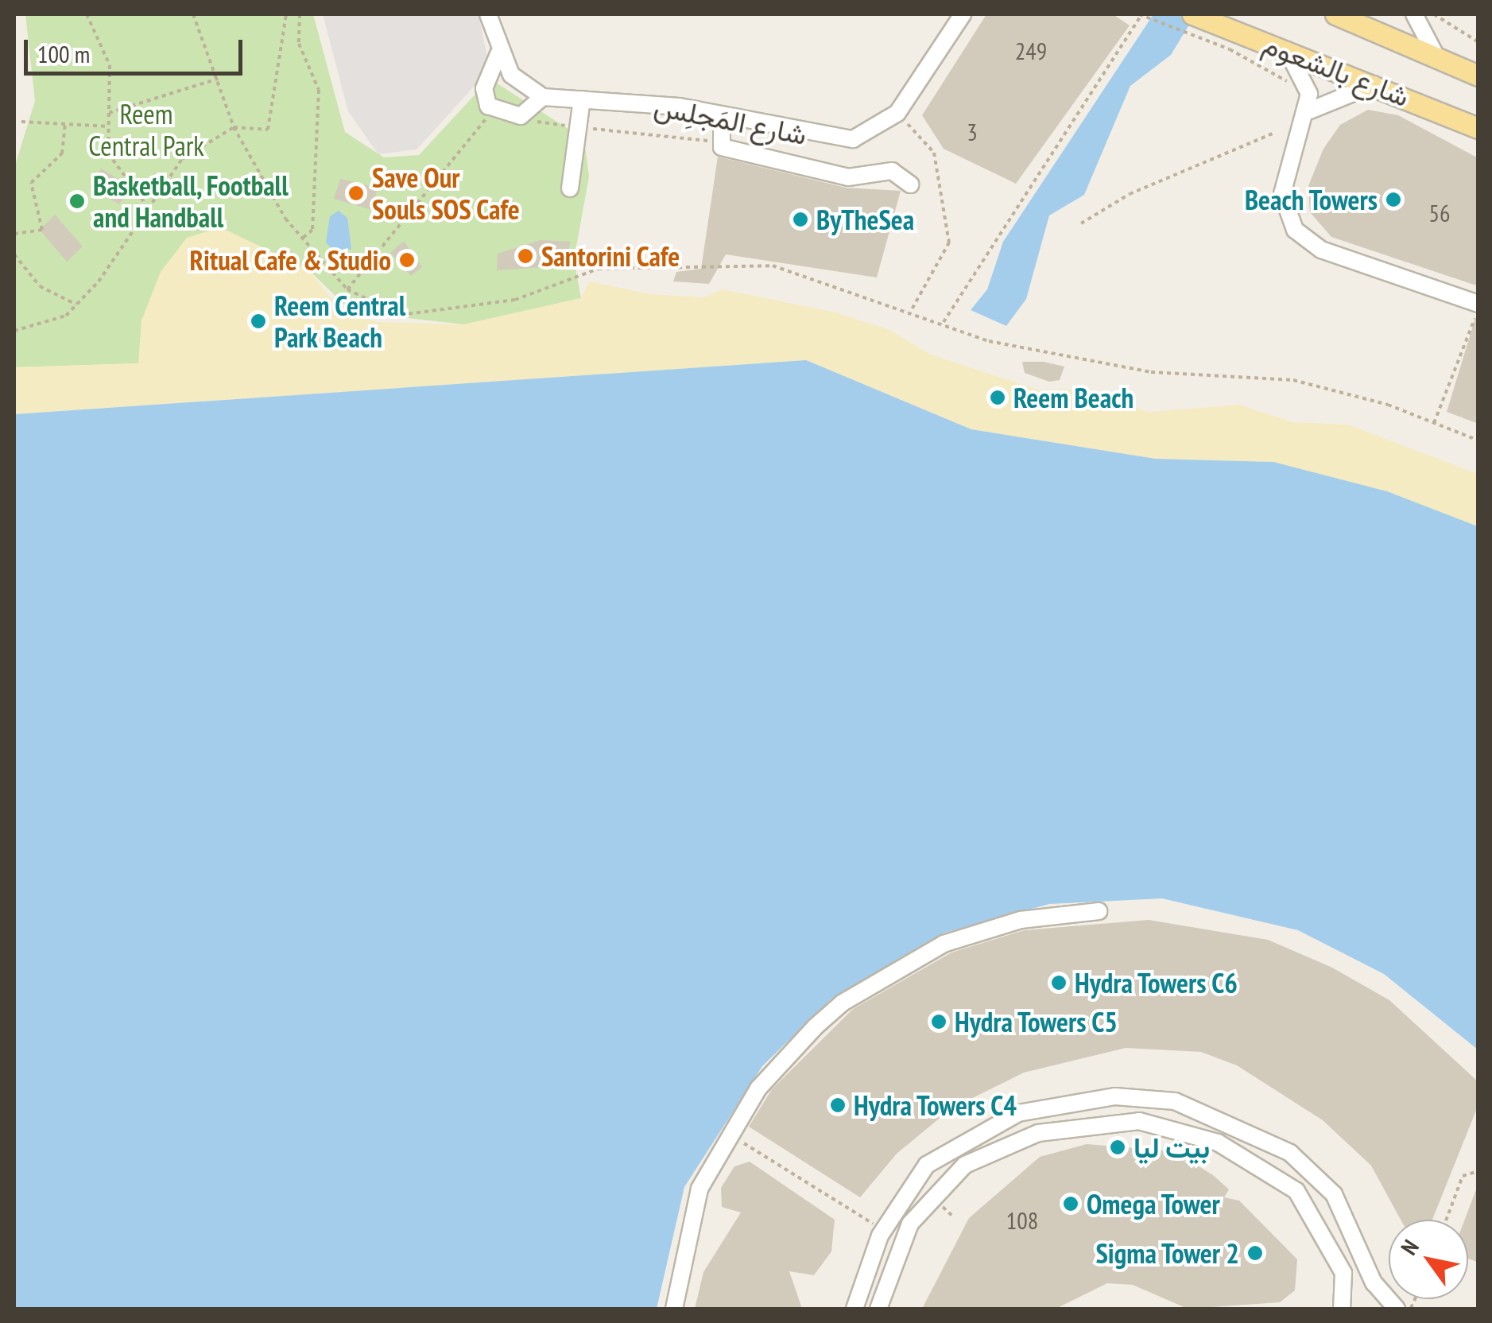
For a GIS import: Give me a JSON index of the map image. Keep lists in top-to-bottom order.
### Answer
{
  "streets": {
    "main road": ["شارع بالشعوم"],
    "street": ["شارع المَجلِس"]
  },
  "parks": ["Reem Central Park"],
  "places": [
    "Save Our Souls SOS Cafe",
    "Beach Towers",
    "Basketball, Football and Handball",
    "ByTheSea",
    "Santorini Cafe",
    "Ritual Cafe & Studio",
    "Reem Central Park Beach",
    "Reem Beach",
    "Hydra Towers C6",
    "Hydra Towers C5",
    "Hydra Towers C4",
    "بيت ليا",
    "Omega Tower",
    "Sigma Tower 2"
  ],
  "house_numbers": [
    "249",
    "3",
    "56",
    "108"
  ],
  "scale_bar": "100 m",
  "north": "top left"
}
